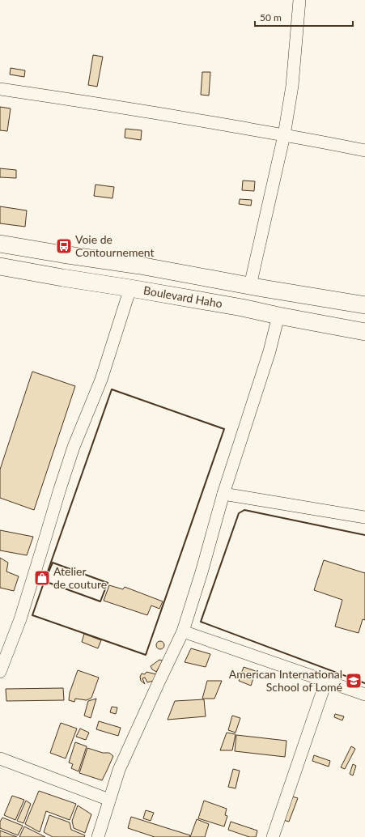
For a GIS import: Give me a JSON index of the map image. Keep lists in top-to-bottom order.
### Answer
{
  "streets": {
    "main road": ["Boulevard Haho"]
  },
  "places": {
    "bus stop": ["Voie de Contournement"],
    "shop": ["Atelier de couture"],
    "school or university": ["American International School of Lomé"]
  },
  "scale_bar": "50 m"
}
